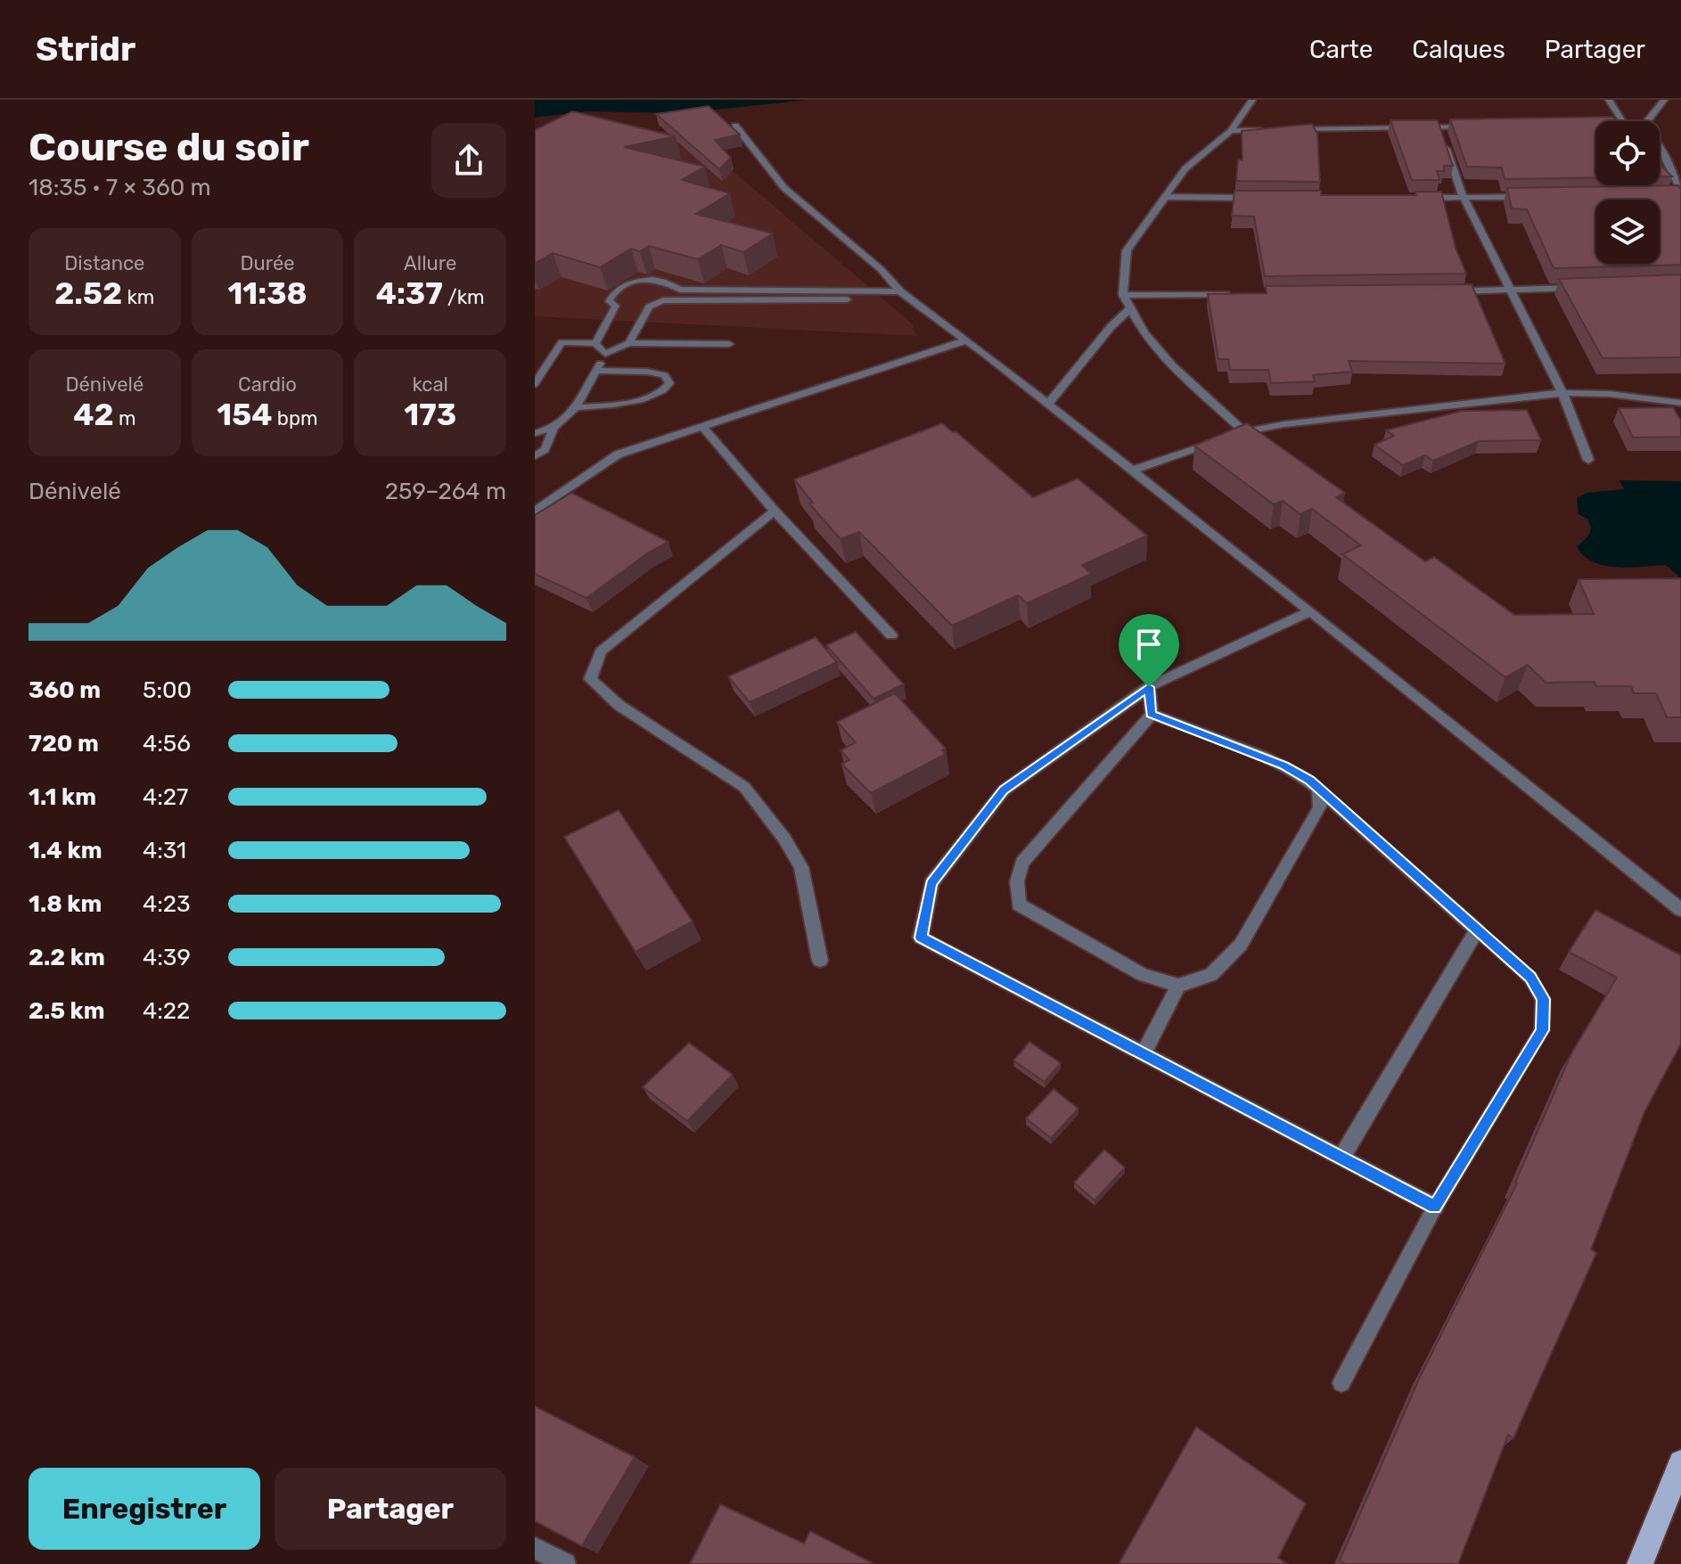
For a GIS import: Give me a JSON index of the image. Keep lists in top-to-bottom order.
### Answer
{
  "page": {
    "header": "Stridr",
    "nav": ["Carte", "Calques", "Partager"],
    "heading": ["Course du soir", "18:35 · 7 × 360 m"],
    "stats": [
      ["Distance", "2.52 km"],
      ["Durée", "11:38"],
      ["Allure", "4:37 /km"],
      ["Dénivelé", "42 m"],
      ["Cardio", "154 bpm"],
      ["kcal", "173"]
    ],
    "chart": ["Dénivelé", "259–264 m"],
    "list": [
      {
        "name": "360 m",
        "note": "5:00"
      },
      {
        "name": "720 m",
        "note": "4:56"
      },
      {
        "name": "1.1 km",
        "note": "4:27"
      },
      {
        "name": "1.4 km",
        "note": "4:31"
      },
      {
        "name": "1.8 km",
        "note": "4:23"
      },
      {
        "name": "2.2 km",
        "note": "4:39"
      },
      {
        "name": "2.5 km",
        "note": "4:22"
      }
    ],
    "buttons": ["Enregistrer", "Partager"]
  }
}
